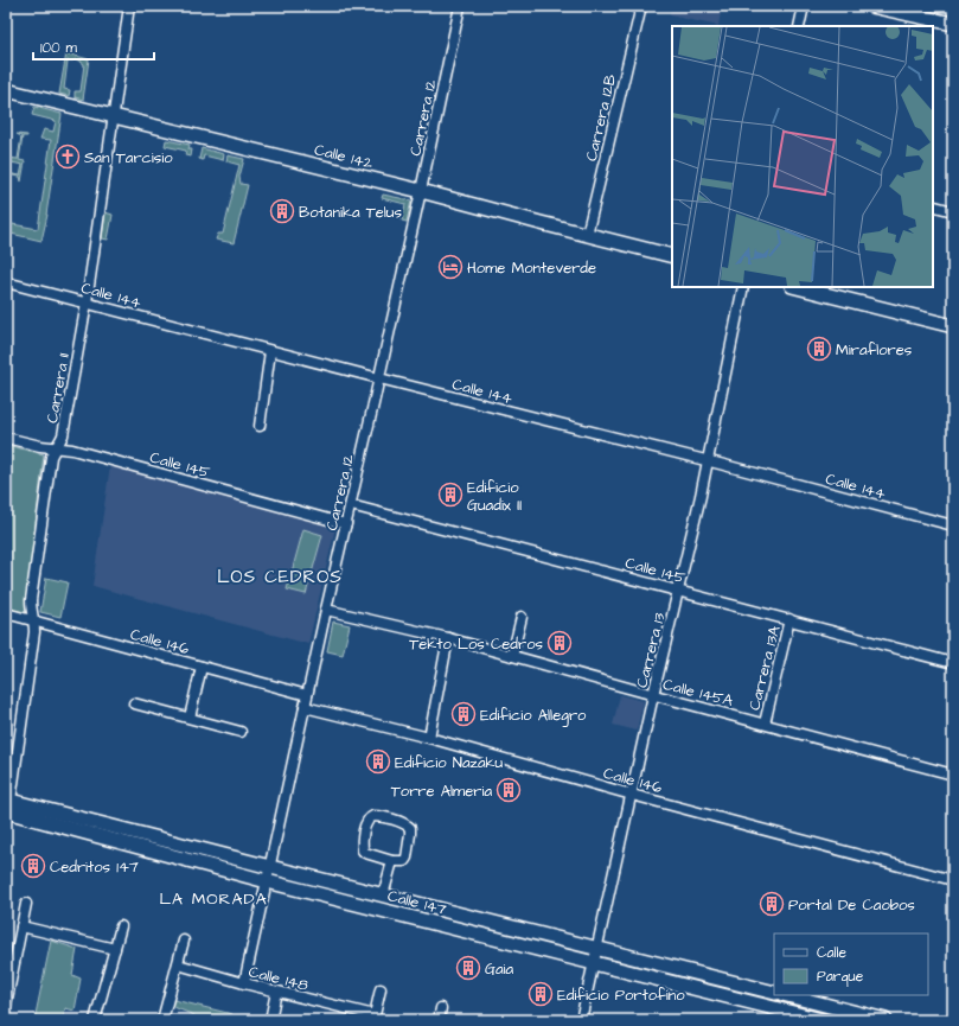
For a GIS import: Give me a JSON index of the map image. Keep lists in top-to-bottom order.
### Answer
{
  "streets": {
    "main road": ["Calle 142", "Calle 147"],
    "street": [
      "Carrera 12",
      "Carrera 12B",
      "Calle 144",
      "Carrera 11",
      "Calle 145",
      "Calle 146",
      "Carrera 13",
      "Carrera 13A",
      "Calle 145A",
      "Calle 148"
    ]
  },
  "crossings": [
    ["Carrera 12", "Calle 142"],
    ["Carrera 12", "Calle 144"],
    ["Carrera 12", "Calle 145"],
    ["Carrera 12", "Calle 146"],
    ["Carrera 12", "Calle 145A"],
    ["Carrera 12", "Calle 147"],
    ["Carrera 12", "Calle 148"],
    ["Carrera 12B", "Calle 142"],
    ["Calle 142", "Carrera 11"],
    ["Calle 144", "Carrera 11"],
    ["Calle 144", "Carrera 13"],
    ["Carrera 11", "Calle 145"],
    ["Carrera 11", "Calle 146"],
    ["Carrera 11", "Calle 147"],
    ["Calle 145", "Carrera 13"],
    ["Calle 145", "Carrera 13A"],
    ["Calle 146", "Carrera 13"],
    ["Carrera 13", "Calle 145A"],
    ["Carrera 13", "Calle 147"],
    ["Carrera 13A", "Calle 145A"]
  ],
  "districts": ["LOS CEDROS", "LA MORADA"],
  "places": {
    "church": ["San Tarcisio"],
    "building": [
      "Botanika Telus",
      "Miraflores",
      "Edificio Guadix II",
      "Tekto Los Cedros",
      "Edificio Allegro",
      "Edificio Nazaku",
      "Torre Almeria",
      "Cedritos 147",
      "Portal De Caobos",
      "Gaia",
      "Edificio Portofino"
    ],
    "hotel": ["Home Monteverde"]
  },
  "legend": ["Calle", "Parque"],
  "scale_bar": "100 m"
}
